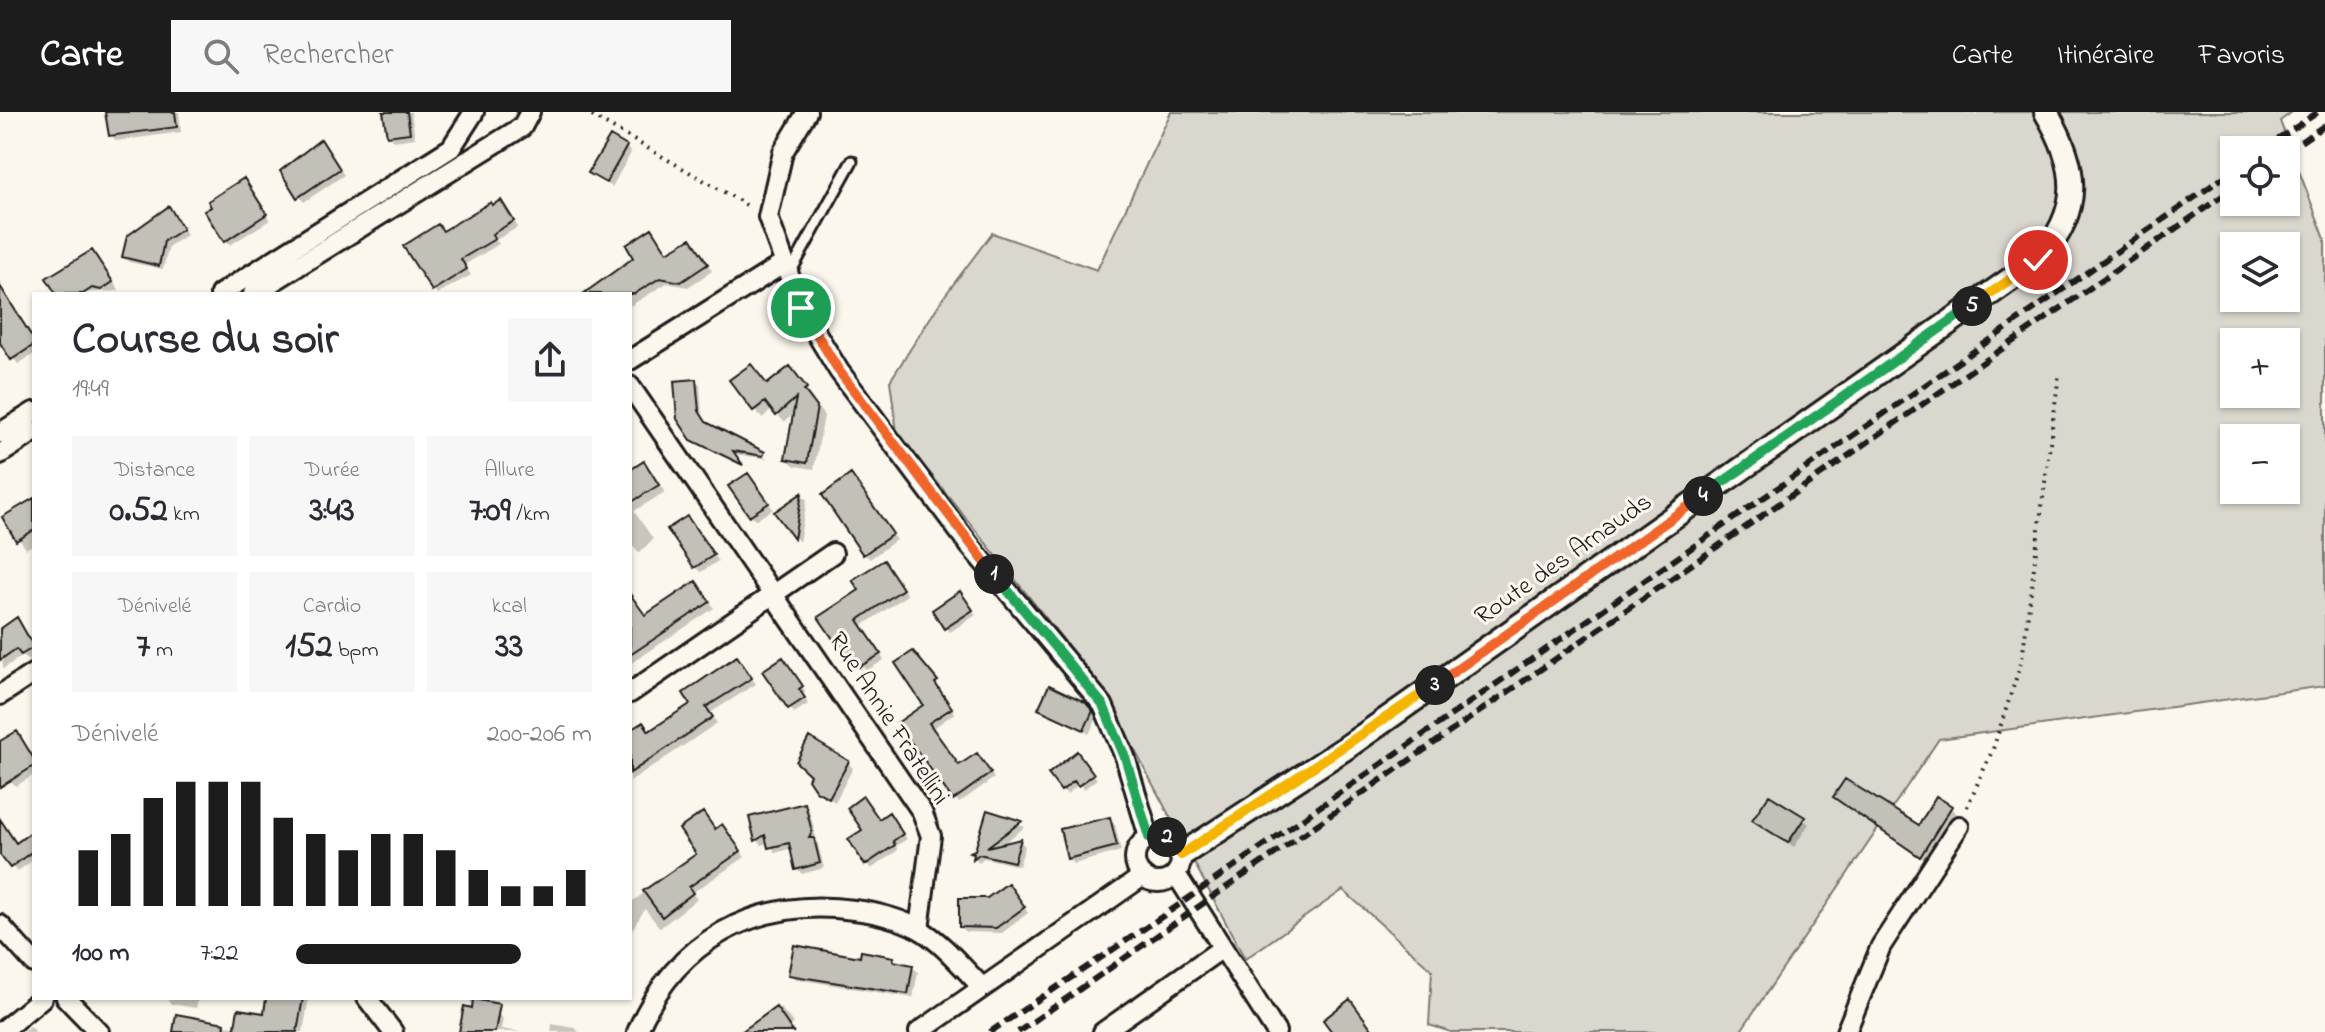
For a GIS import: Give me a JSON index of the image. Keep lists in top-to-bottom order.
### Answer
{
  "streets": {
    "street": ["Route des Arnauds", "Rue Annie Fratellini"]
  },
  "page": {
    "header": "Carte",
    "search": "Rechercher",
    "nav": ["Carte", "Itinéraire", "Favoris"],
    "map_buttons": ["+", "−"],
    "pins": [
      "5",
      "4",
      "1",
      "3",
      "2"
    ],
    "heading": ["Course du soir", "19:49"],
    "stats": [
      ["Distance", "0.52 km"],
      ["Durée", "3:43"],
      ["Allure", "7:09 /km"],
      ["Dénivelé", "7 m"],
      ["Cardio", "152 bpm"],
      ["kcal", "33"]
    ],
    "chart": ["Dénivelé", "200–206 m"],
    "list": [
      {
        "name": "100 m",
        "note": "7:22"
      }
    ]
  }
}
